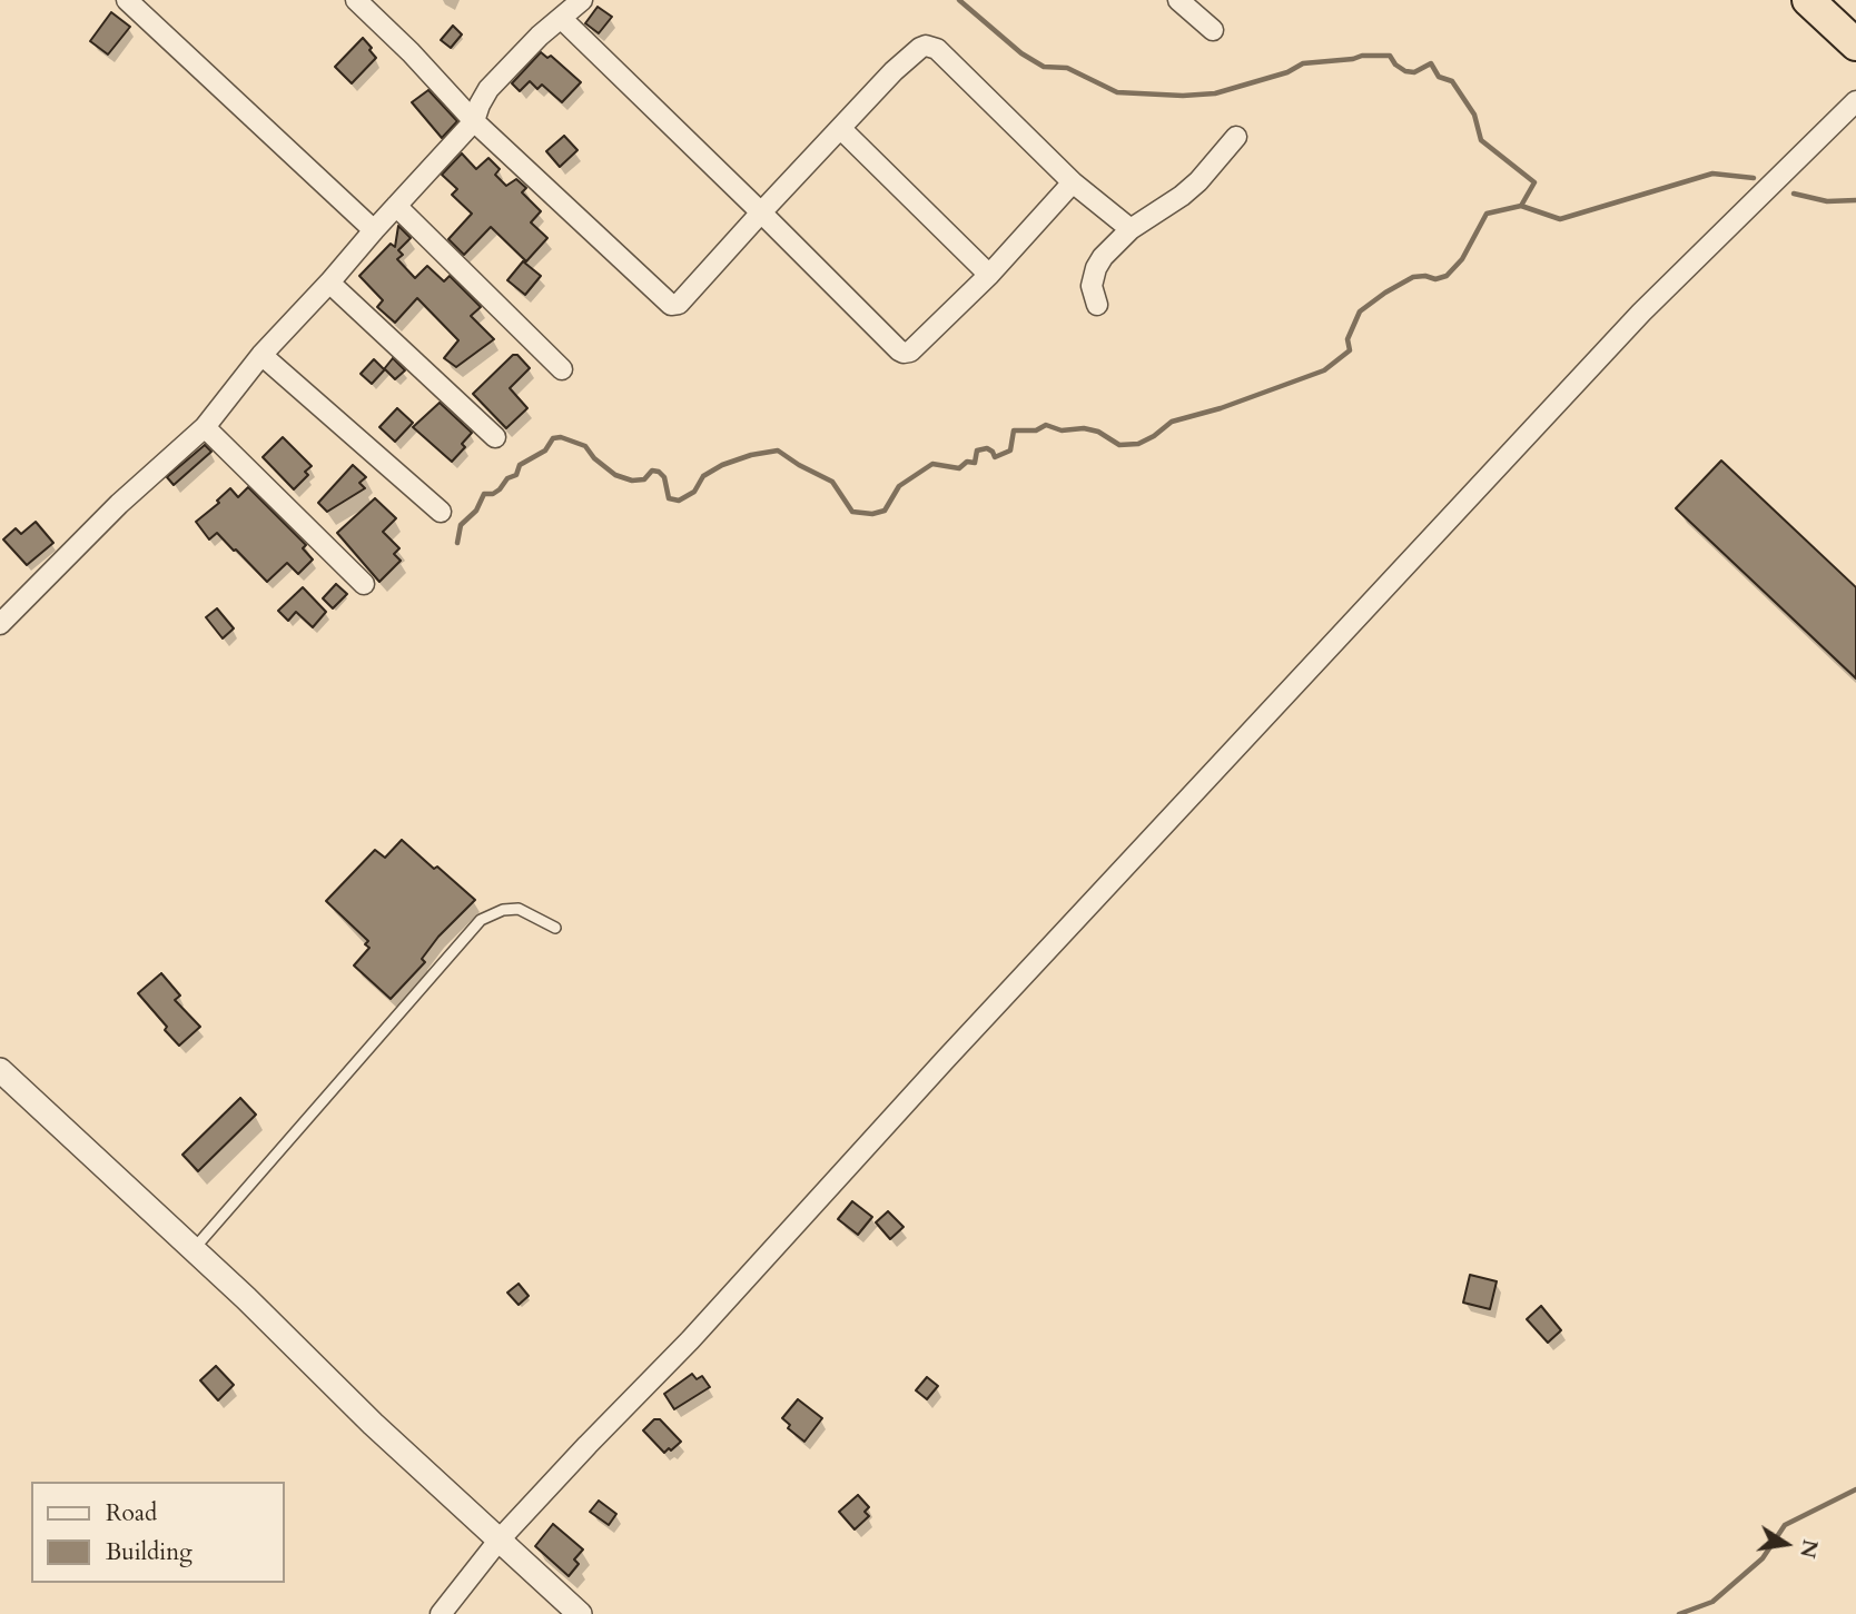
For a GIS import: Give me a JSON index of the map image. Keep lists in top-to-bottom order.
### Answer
{
  "legend": ["Road", "Building"],
  "north": "right"
}
